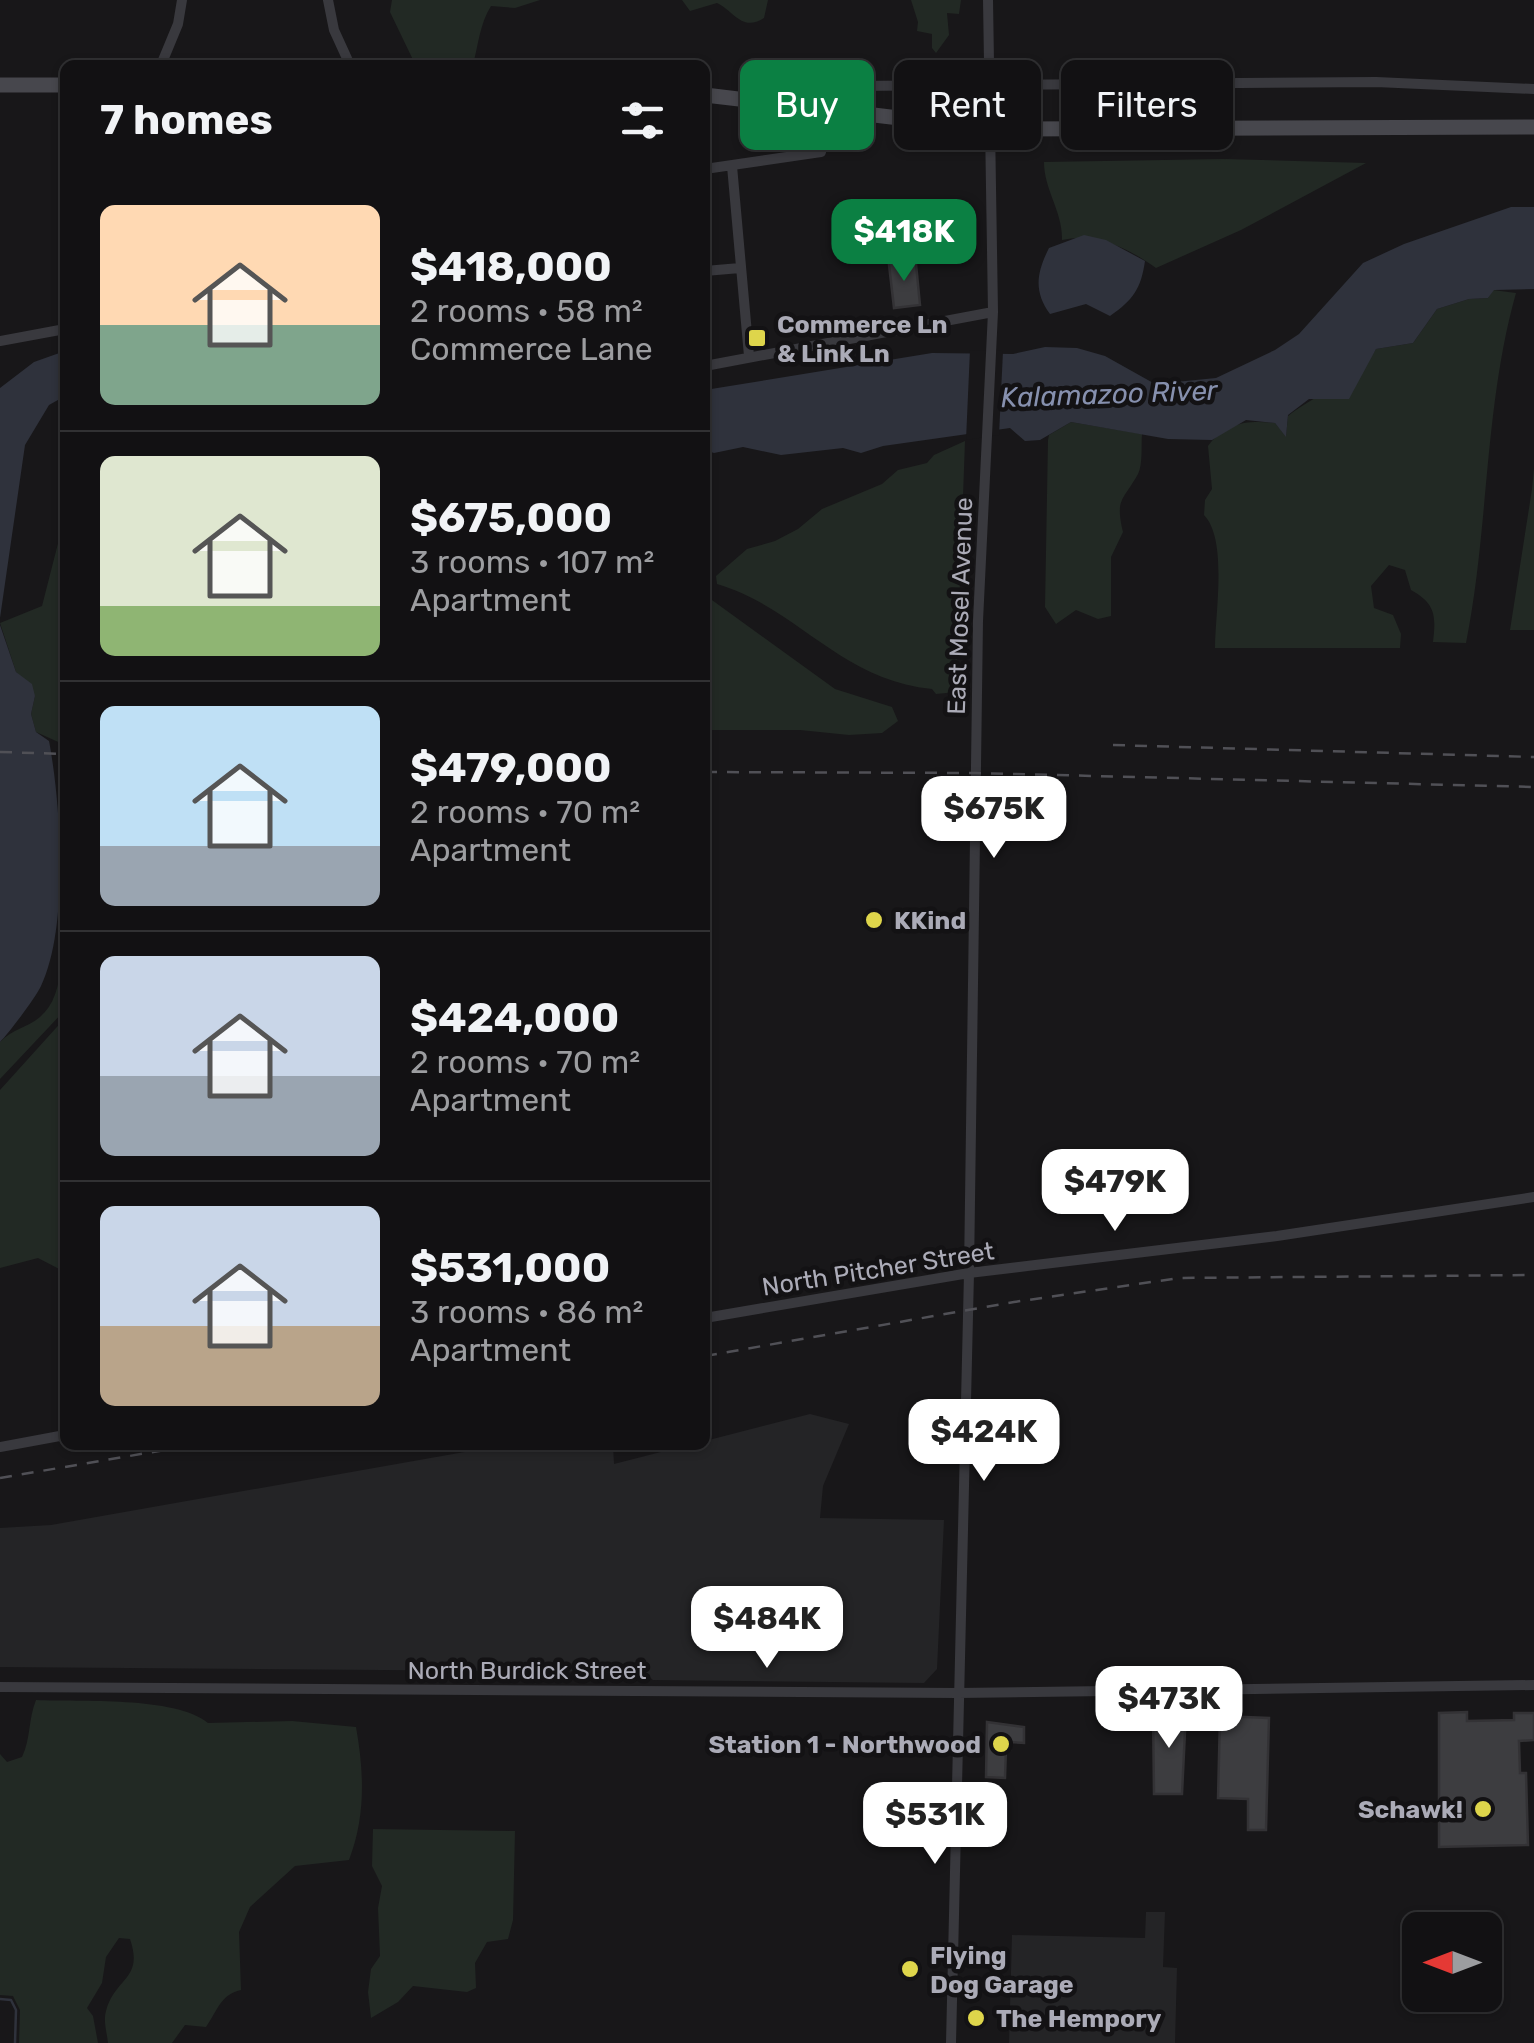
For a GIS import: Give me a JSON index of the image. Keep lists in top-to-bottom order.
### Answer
{
  "streets": {
    "street": ["East Mosel Avenue", "North Pitcher Street", "North Burdick Street"]
  },
  "crossings": [
    ["East Mosel Avenue", "North Pitcher Street"],
    ["East Mosel Avenue", "North Burdick Street"]
  ],
  "water": ["Kalamazoo River"],
  "places": {
    "transit": ["Commerce Ln & Link Ln"],
    "other": [
      "KKind",
      "Station 1 - Northwood",
      "Schawk!",
      "Flying Dog Garage",
      "The Hempory"
    ]
  },
  "north": "left",
  "page": {
    "chip": ["Buy", "Rent", "Filters"],
    "heading": "7 homes",
    "list": [
      {
        "name": "$418,000",
        "note": "2 rooms · 58 m² · Commerce Lane"
      },
      {
        "name": "$675,000",
        "note": "3 rooms · 107 m² · Apartment"
      },
      {
        "name": "$479,000",
        "note": "2 rooms · 70 m² · Apartment"
      },
      {
        "name": "$424,000",
        "note": "2 rooms · 70 m² · Apartment"
      },
      {
        "name": "$531,000",
        "note": "3 rooms · 86 m² · Apartment"
      }
    ],
    "price": [
      "$418K",
      "$675K",
      "$479K",
      "$424K",
      "$484K",
      "$473K",
      "$531K"
    ]
  }
}
